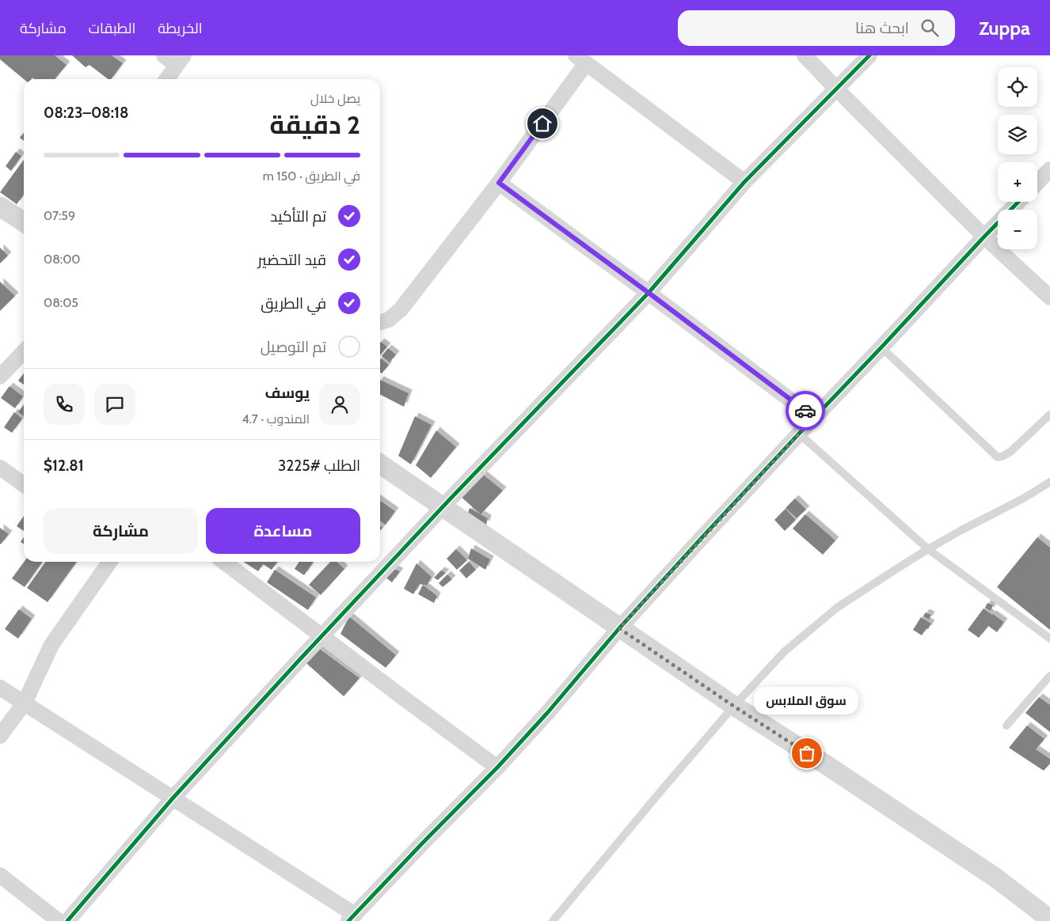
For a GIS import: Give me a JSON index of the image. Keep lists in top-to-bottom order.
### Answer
{
  "places": ["سوق الملابس"],
  "page": {
    "header": "Zuppa",
    "search": "ابحث هنا",
    "nav": ["الخريطة", "الطبقات", "مشاركة"],
    "map_buttons": ["+", "−"],
    "heading": ["2 دقيقة", "يصل خلال", "08:18–08:23"],
    "panel": [
      "يوسف",
      "المندوب · 4.7",
      "الطلب #3225",
      "$12.81"
    ],
    "bar": "في الطريق · 150 m",
    "list": [
      ["تم التأكيد", "07:59"],
      ["قيد التحضير", "08:00"],
      ["في الطريق", "08:05"],
      "تم التوصيل"
    ],
    "buttons": ["مساعدة", "مشاركة"],
    "bubble": "سوق الملابس"
  }
}
